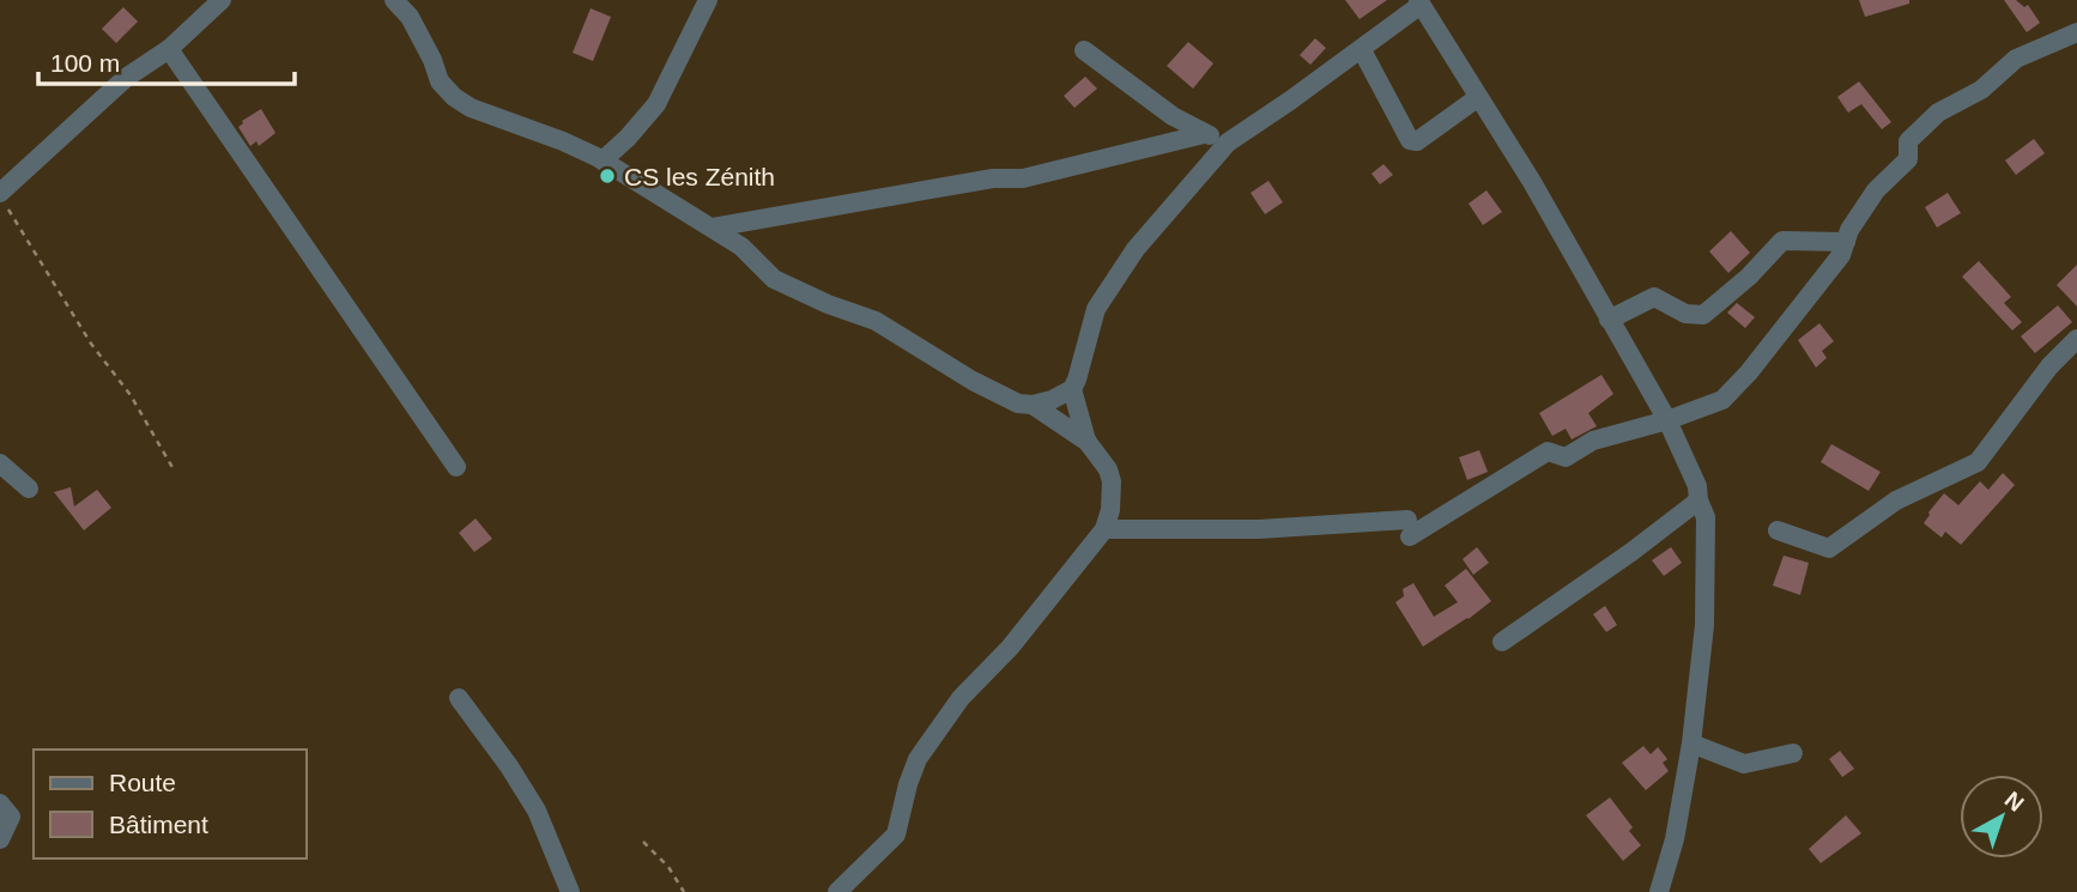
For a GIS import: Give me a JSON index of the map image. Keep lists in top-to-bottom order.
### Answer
{
  "places": ["CS les Zénith"],
  "legend": ["Route", "Bâtiment"],
  "scale_bar": "100 m",
  "north": "top right"
}
